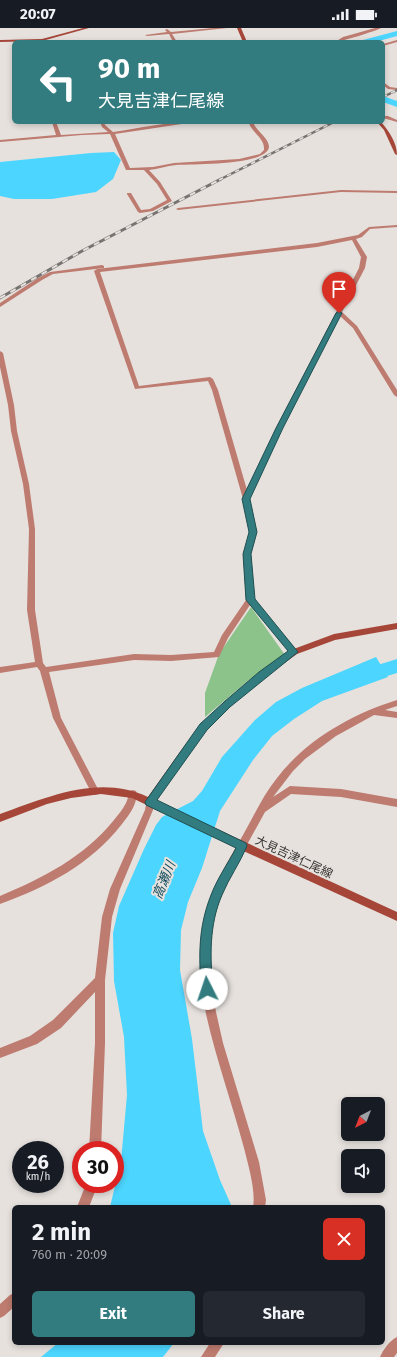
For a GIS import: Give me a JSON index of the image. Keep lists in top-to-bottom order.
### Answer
{
  "streets": {
    "main road": ["大見吉津仁尾線"]
  },
  "water": ["高瀬川"],
  "north": "bottom left",
  "page": {
    "status": "20:07",
    "turn": ["90 m", "大見吉津仁尾線"],
    "speed": "26 km/h",
    "limit": "30",
    "heading": ["2 min", "760 m · 20:09"],
    "buttons": ["Exit", "Share"]
  }
}
